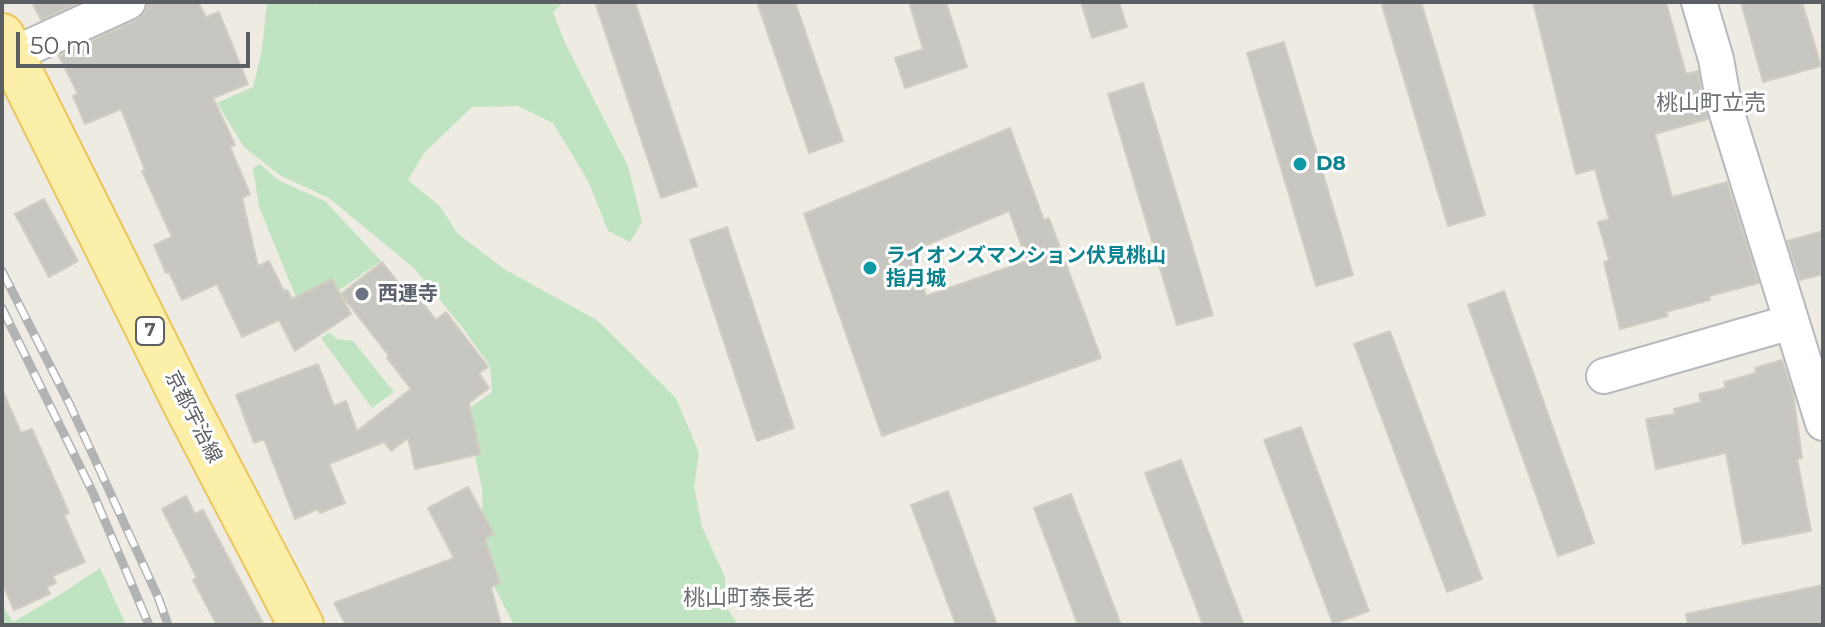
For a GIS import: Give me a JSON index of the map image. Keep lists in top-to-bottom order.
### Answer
{
  "streets": {
    "main road": ["7", "京都宇治線"]
  },
  "districts": ["桃山町立売", "桃山町泰長老"],
  "places": ["D8", "ライオンズマンション伏見桃山 指月城", "西運寺"],
  "scale_bar": "50 m"
}
